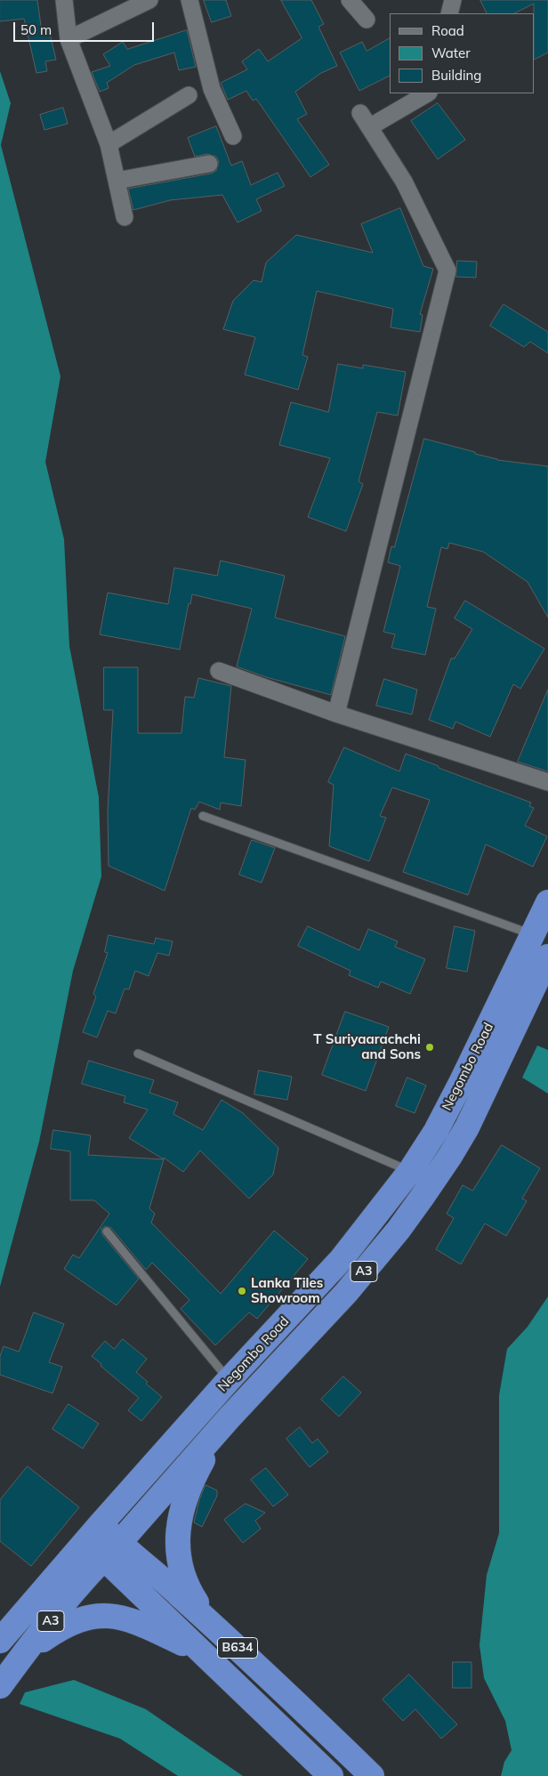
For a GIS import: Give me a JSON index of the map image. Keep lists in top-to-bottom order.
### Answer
{
  "streets": {
    "highway": ["Negombo Road", "A3", "B634"]
  },
  "crossings": [
    ["Negombo Road", "B634"]
  ],
  "places": ["T Suriyaarachchi and Sons", "Lanka Tiles Showroom"],
  "legend": ["Road", "Water", "Building"],
  "scale_bar": "50 m"
}
